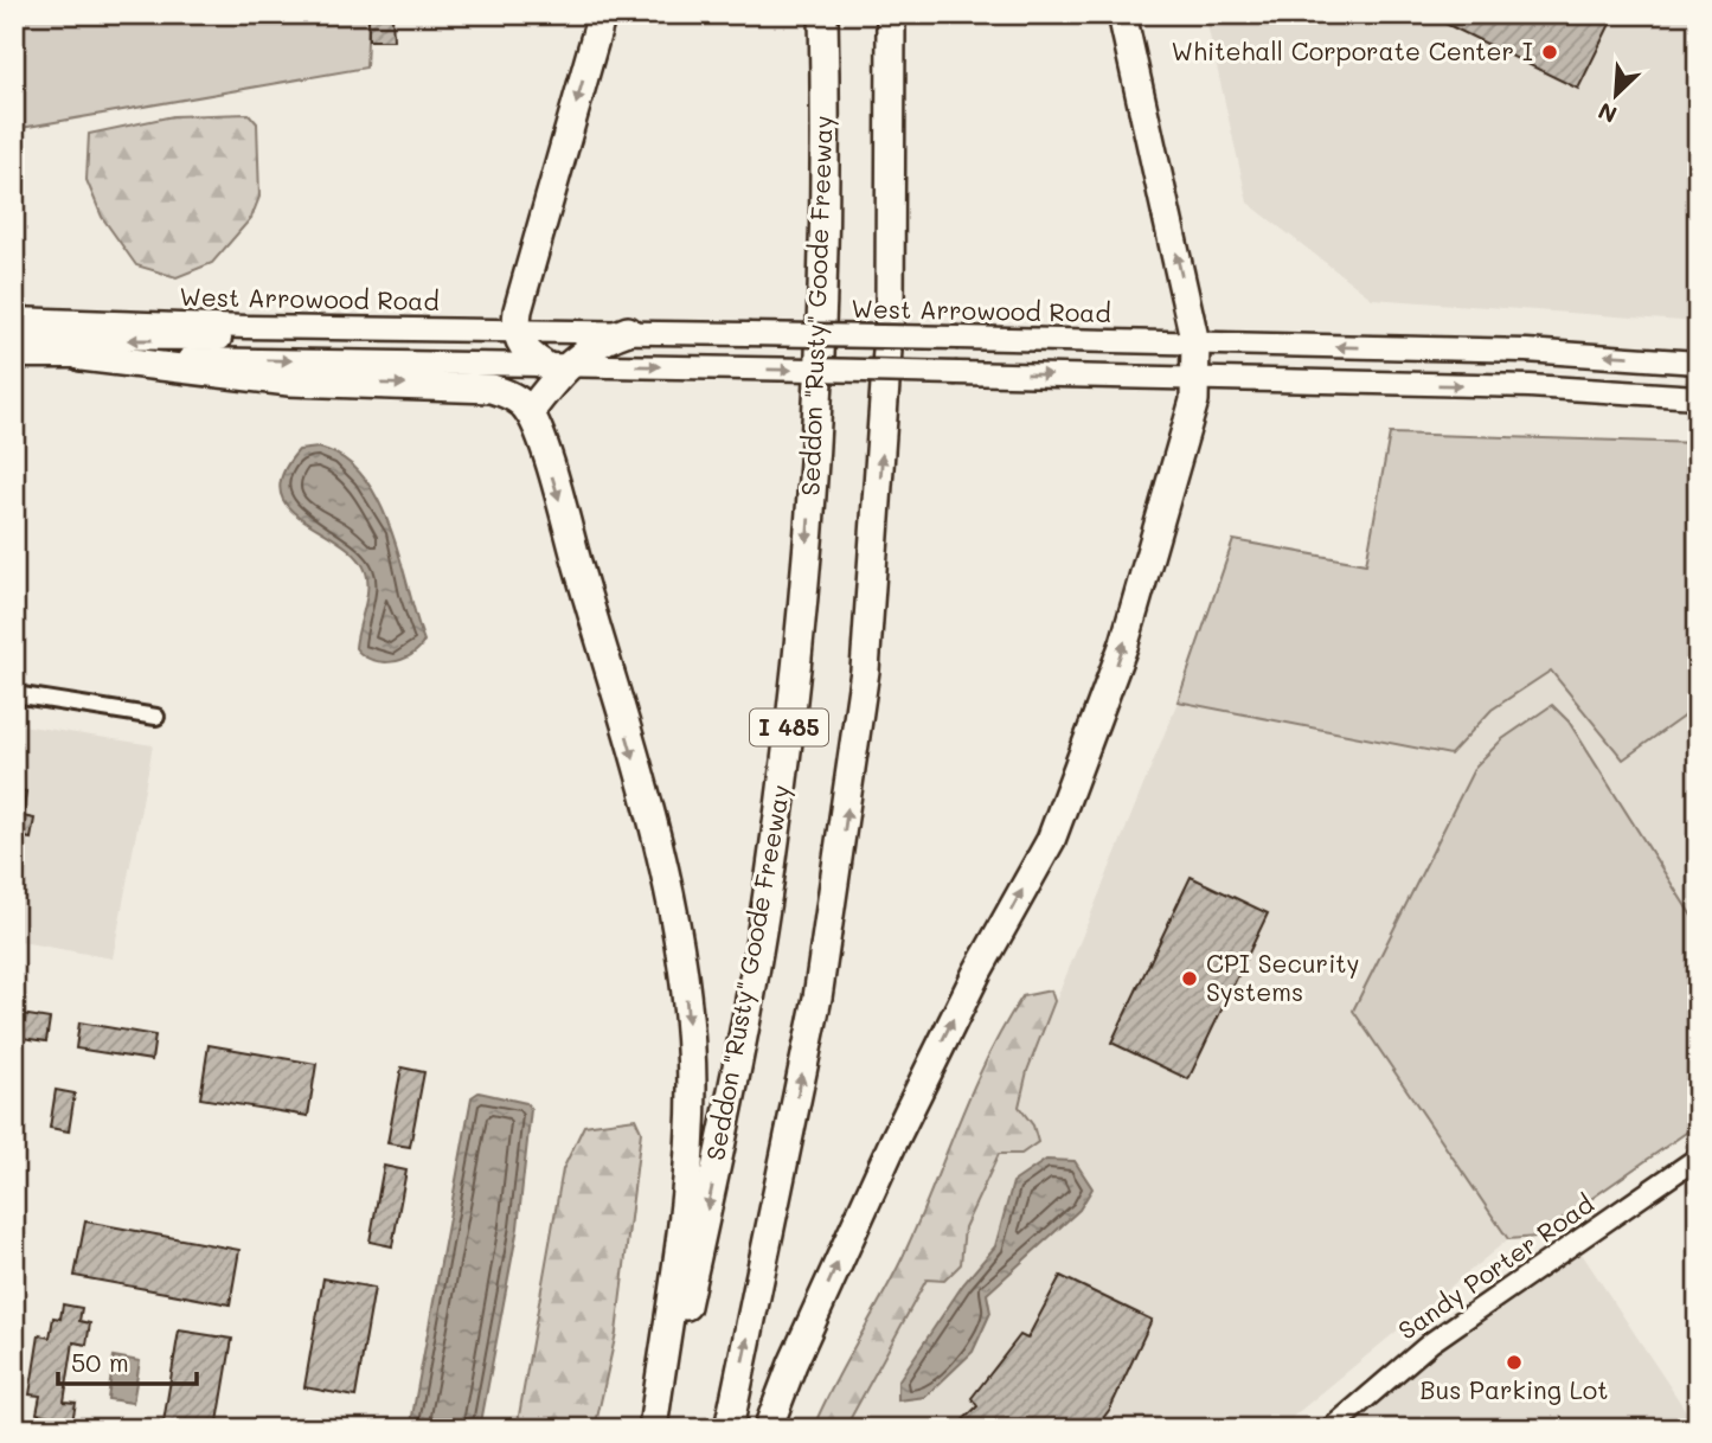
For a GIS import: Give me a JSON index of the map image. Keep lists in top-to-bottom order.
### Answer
{
  "streets": {
    "highway": ["Seddon \"Rusty\" Goode Freeway", "I 485"],
    "main road": ["West Arrowood Road"],
    "street": ["Sandy Porter Road"]
  },
  "places": ["Whitehall Corporate Center I", "CPI Security Systems", "Bus Parking Lot"],
  "scale_bar": "50 m",
  "north": "bottom left"
}
